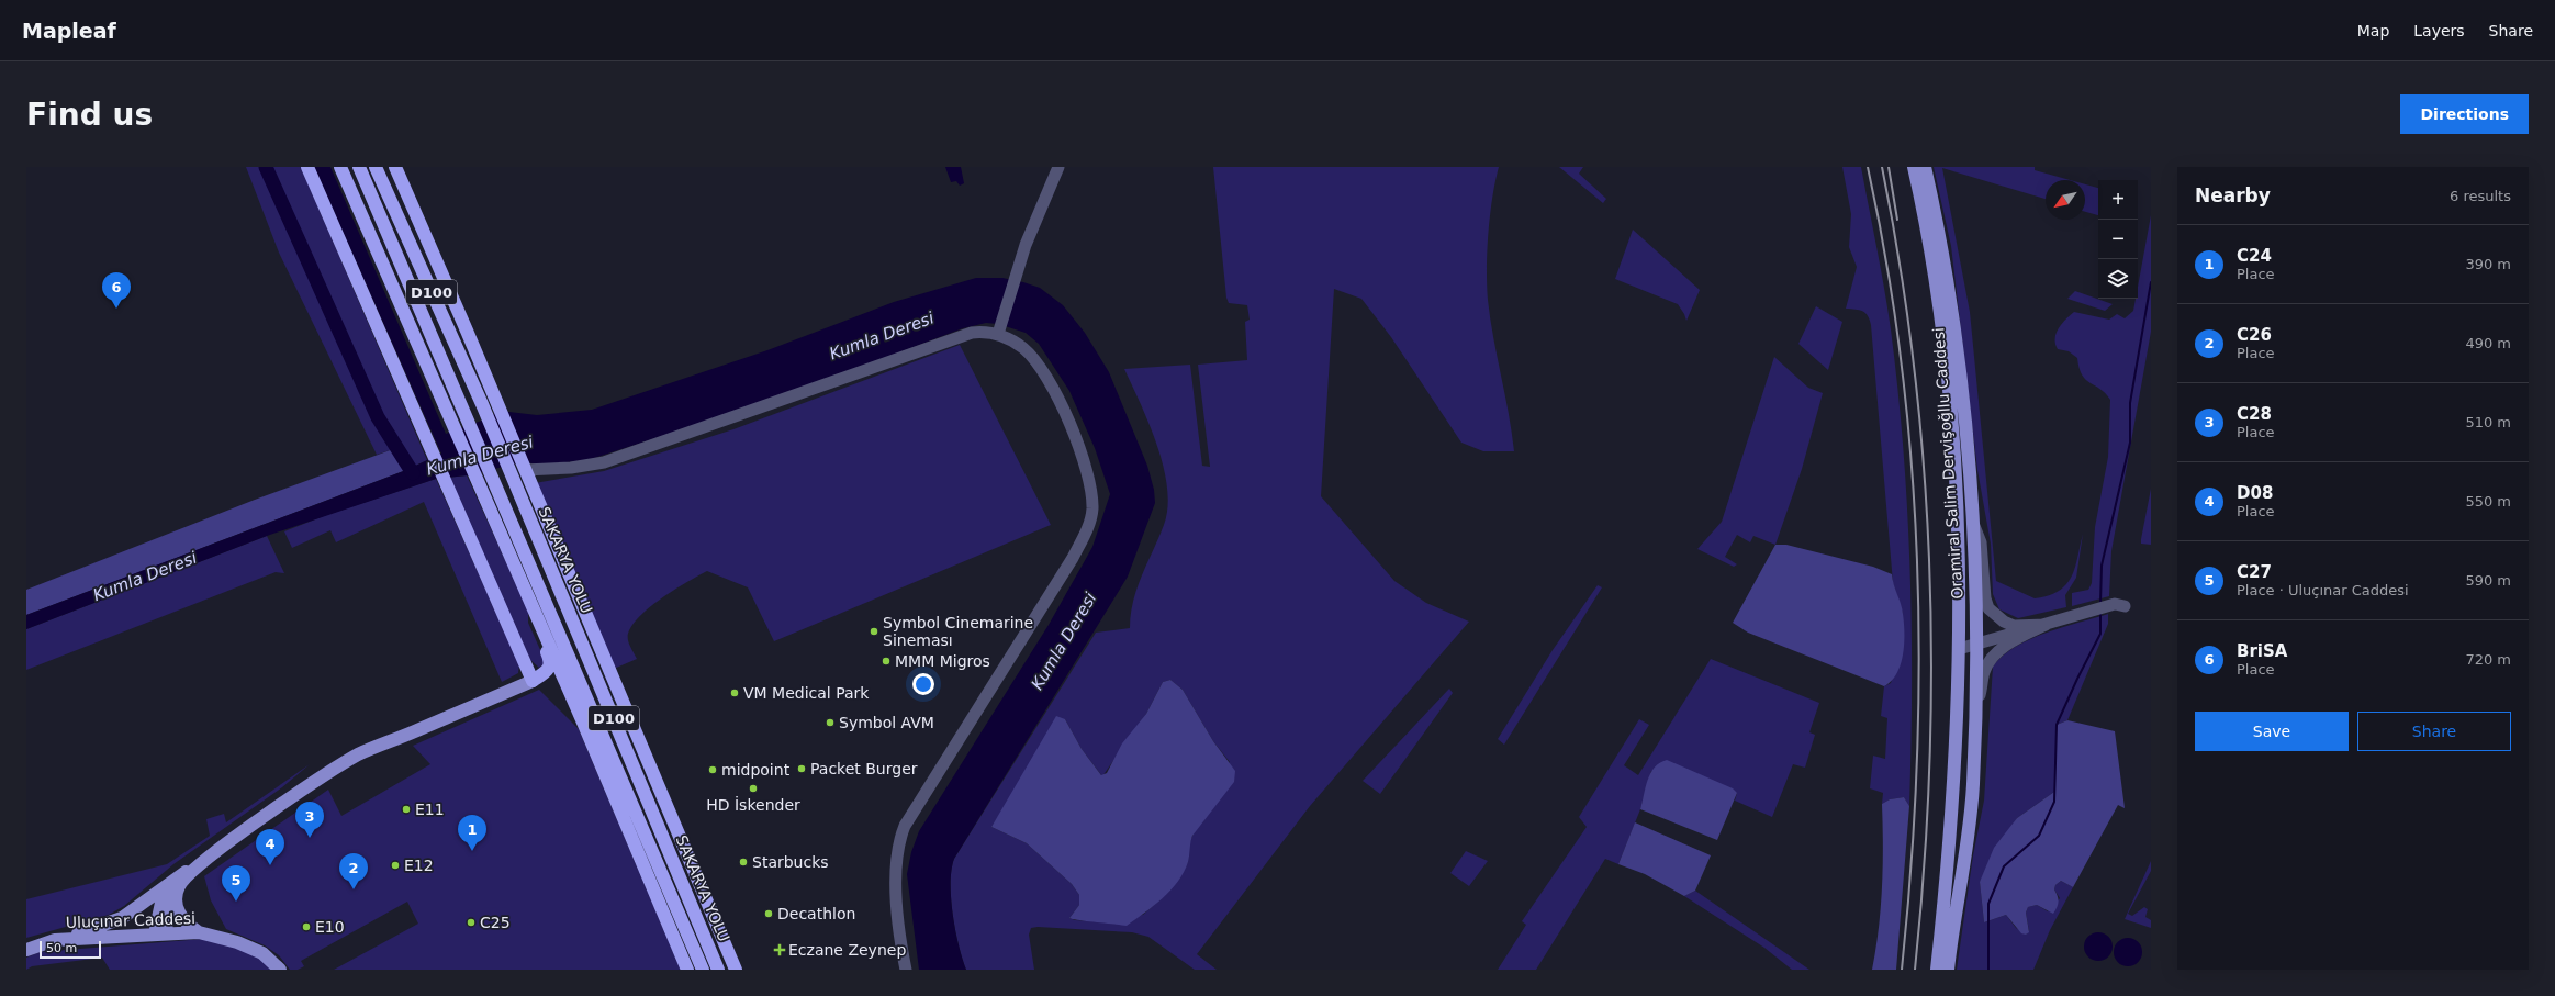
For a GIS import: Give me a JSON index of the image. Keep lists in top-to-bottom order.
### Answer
{
  "streets": {
    "highway": ["D100", "SAKARYA YOLU"],
    "main road": ["Oramiral Salim Dervişoğllu Caddesi", "Uluçınar Caddesi"]
  },
  "water": ["Kumla Deresi"],
  "places": {
    "other": [
      "Symbol Cinemarine Sineması",
      "MMM Migros",
      "VM Medical Park",
      "Symbol AVM",
      "Packet Burger",
      "midpoint",
      "HD İskender",
      "E11",
      "Starbucks",
      "E12",
      "Decathlon",
      "C25",
      "E10"
    ],
    "health": ["Eczane Zeynep"]
  },
  "scale_bar": "50 m",
  "north": "bottom left",
  "page": {
    "header": "Mapleaf",
    "nav": ["Map", "Layers", "Share"],
    "buttons": [
      "Directions",
      ["Save", "Share"]
    ],
    "title": "Find us",
    "heading": ["Nearby", "6 results"],
    "map_buttons": ["+", "−"],
    "list": [
      {
        "mark": "1",
        "name": "C24",
        "note": "Place",
        "value": "390 m"
      },
      {
        "mark": "2",
        "name": "C26",
        "note": "Place",
        "value": "490 m"
      },
      {
        "mark": "3",
        "name": "C28",
        "note": "Place",
        "value": "510 m"
      },
      {
        "mark": "4",
        "name": "D08",
        "note": "Place",
        "value": "550 m"
      },
      {
        "mark": "5",
        "name": "C27",
        "note": "Place · Uluçınar Caddesi",
        "value": "590 m"
      },
      {
        "mark": "6",
        "name": "BriSA",
        "note": "Place",
        "value": "720 m"
      }
    ],
    "pins": [
      "6",
      "3",
      "1",
      "4",
      "2",
      "5"
    ],
    "scale": "50 m"
  }
}
